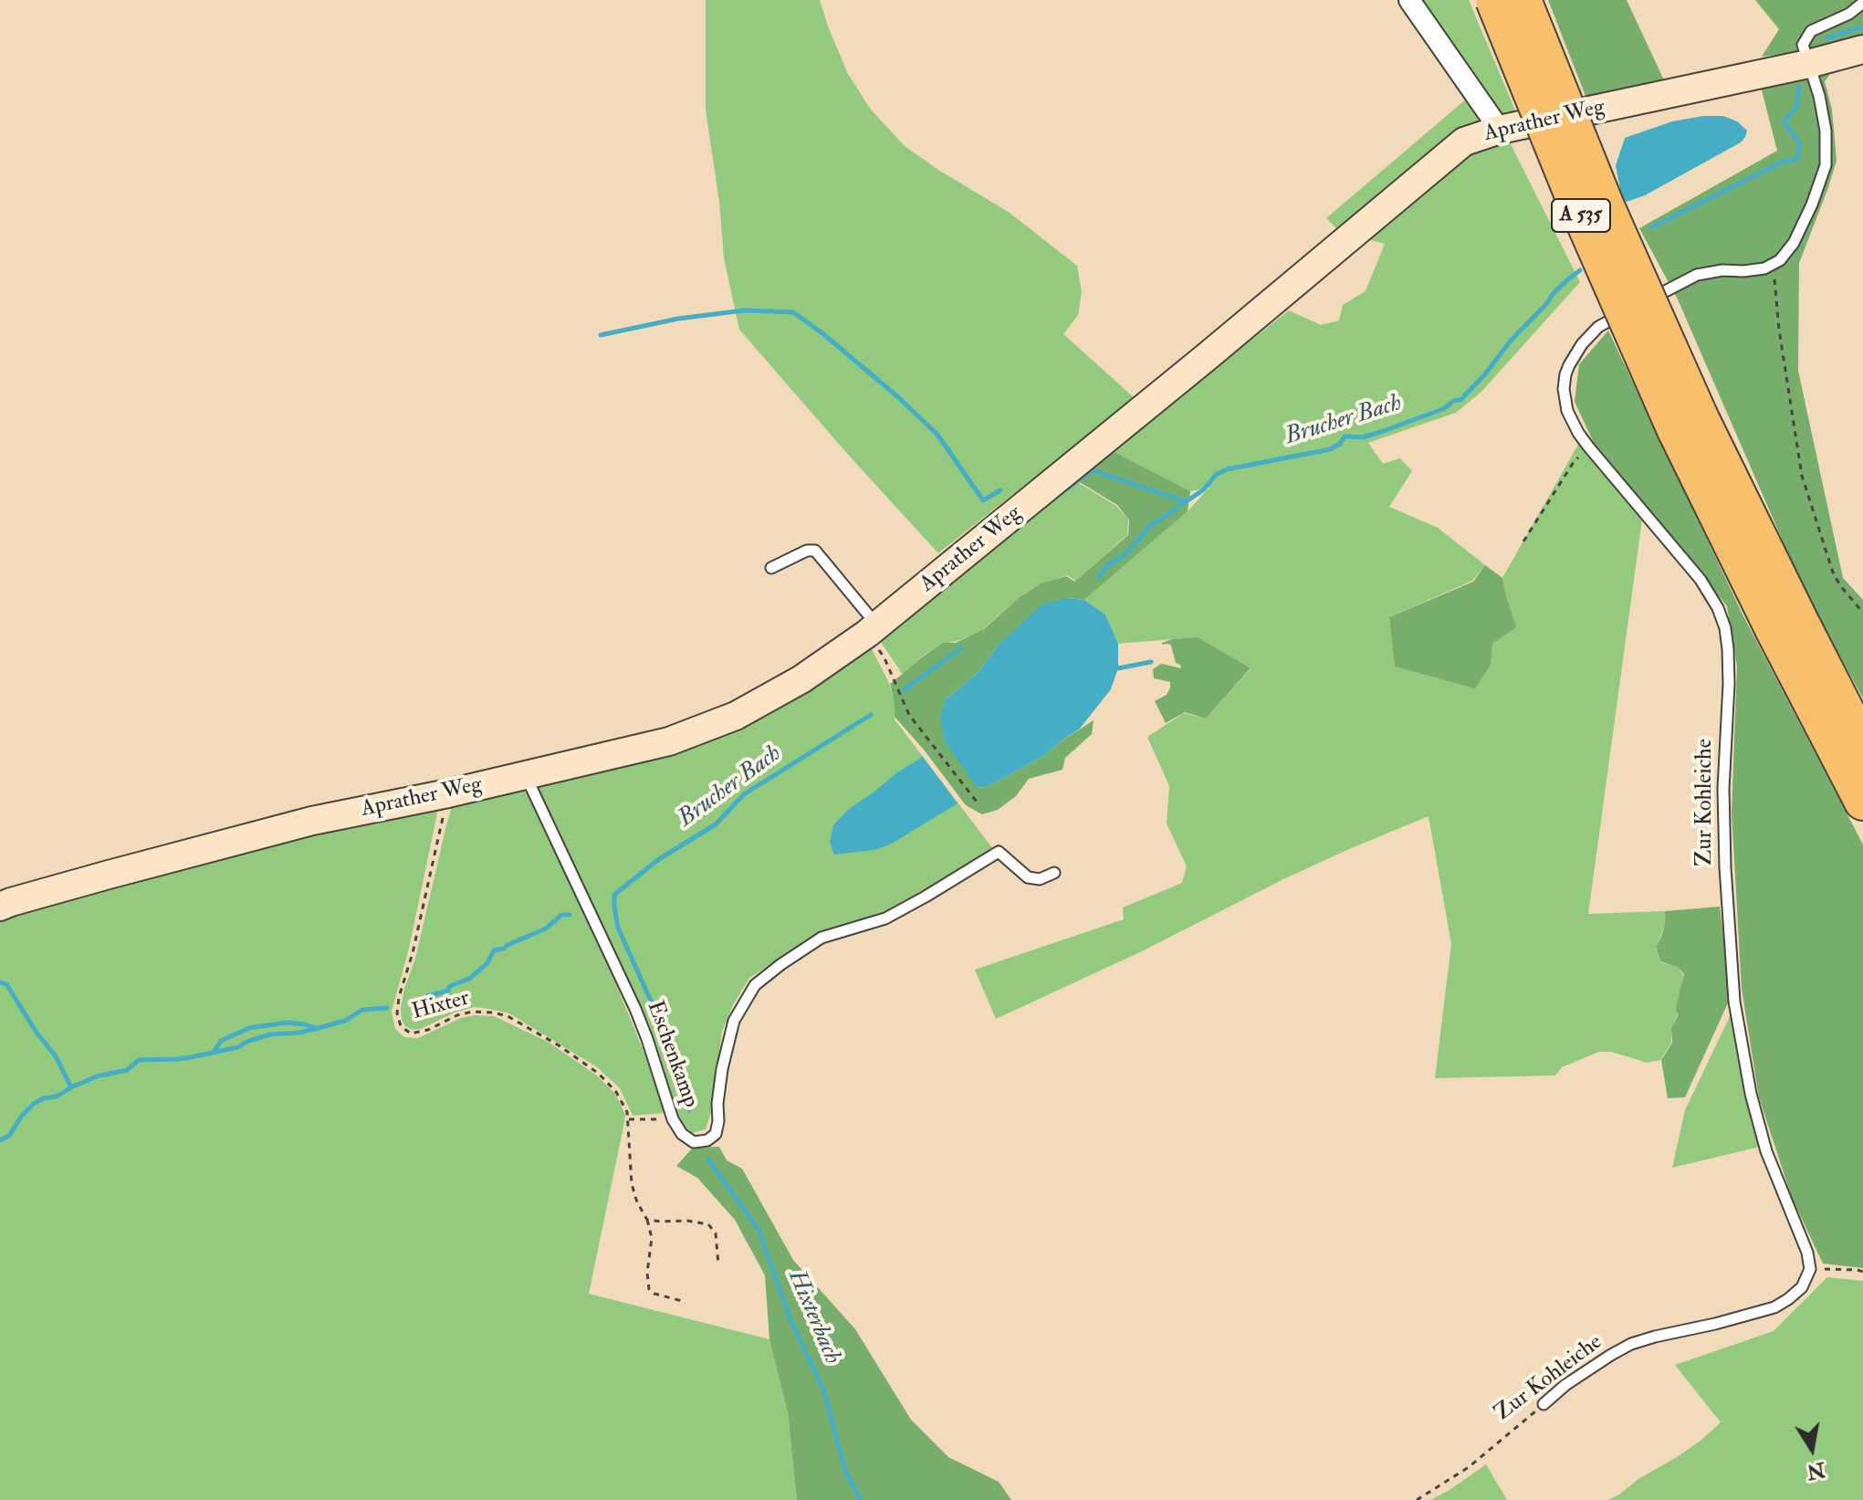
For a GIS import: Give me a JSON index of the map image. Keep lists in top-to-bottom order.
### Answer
{
  "streets": {
    "highway": ["A 535"],
    "street": ["Aprather Weg"],
    "lane": ["Zur Kohleiche", "Eschenkamp"],
    "path": ["Hixter"]
  },
  "crossings": [
    ["Aprather Weg", "Hixter"],
    ["Aprather Weg", "Eschenkamp"]
  ],
  "water": ["Brucher Bach", "Hixterbach"],
  "north": "bottom"
}
